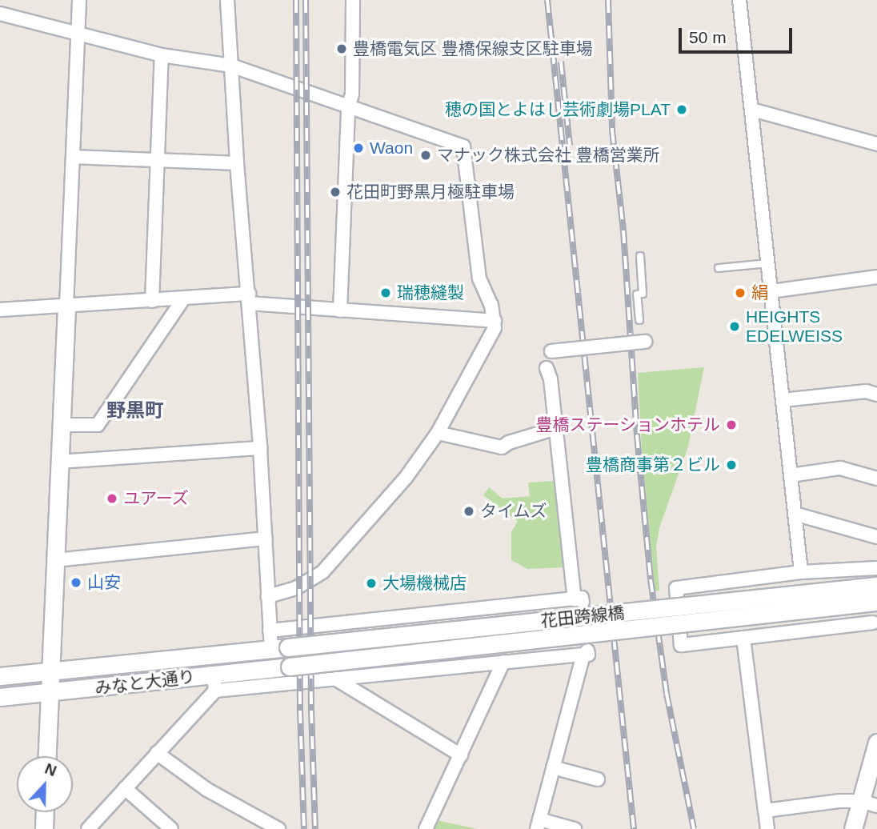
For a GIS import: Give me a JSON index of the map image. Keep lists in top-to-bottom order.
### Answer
{
  "streets": {
    "street": ["花田跨線橋", "みなと大通り"]
  },
  "crossings": [
    ["花田跨線橋", "みなと大通り"]
  ],
  "districts": ["野黒町"],
  "places": [
    "豊橋電気区 豊橋保線支区駐車場",
    "穂の国とよはし芸術劇場PLAT",
    "Waon",
    "マナック株式会社 豊橋営業所",
    "花田町野黒月極駐車場",
    "瑞穂縫製",
    "絹",
    "HEIGHTS EDELWEISS",
    "豊橋ステーションホテル",
    "豊橋商事第２ビル",
    "ユアーズ",
    "タイムズ",
    "山安",
    "大場機械店"
  ],
  "scale_bar": "50 m",
  "north": "top"
}
